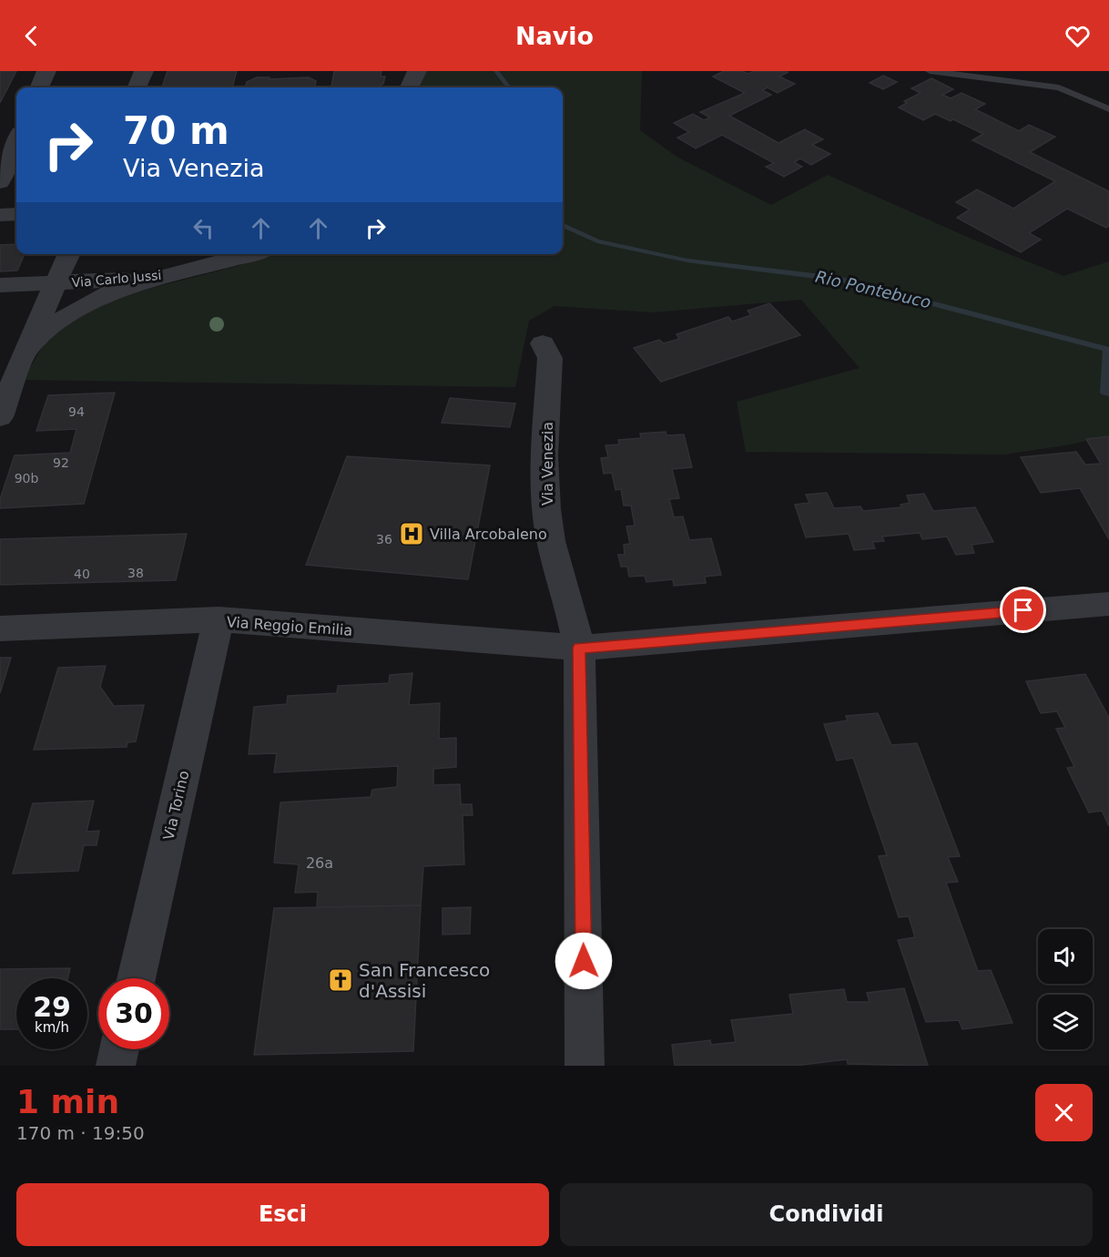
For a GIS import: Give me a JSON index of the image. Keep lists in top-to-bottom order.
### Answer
{
  "streets": {
    "street": [
      "Via Carlo Jussi",
      "Via Venezia",
      "Via Reggio Emilia",
      "Via Torino"
    ]
  },
  "crossings": [
    ["Via Venezia", "Via Reggio Emilia"],
    ["Via Reggio Emilia", "Via Torino"]
  ],
  "water": ["Rio Pontebuco"],
  "places": {
    "hospital": ["Villa Arcobaleno"],
    "church": ["San Francesco d'Assisi"]
  },
  "house_numbers": [
    "94",
    "92",
    "90b",
    "36",
    "38",
    "40",
    "26a"
  ],
  "page": {
    "header": "Navio",
    "turn": ["70 m", "Via Venezia"],
    "speed": "29 km/h",
    "limit": "30",
    "heading": ["1 min", "170 m · 19:50"],
    "buttons": ["Esci", "Condividi"]
  }
}
